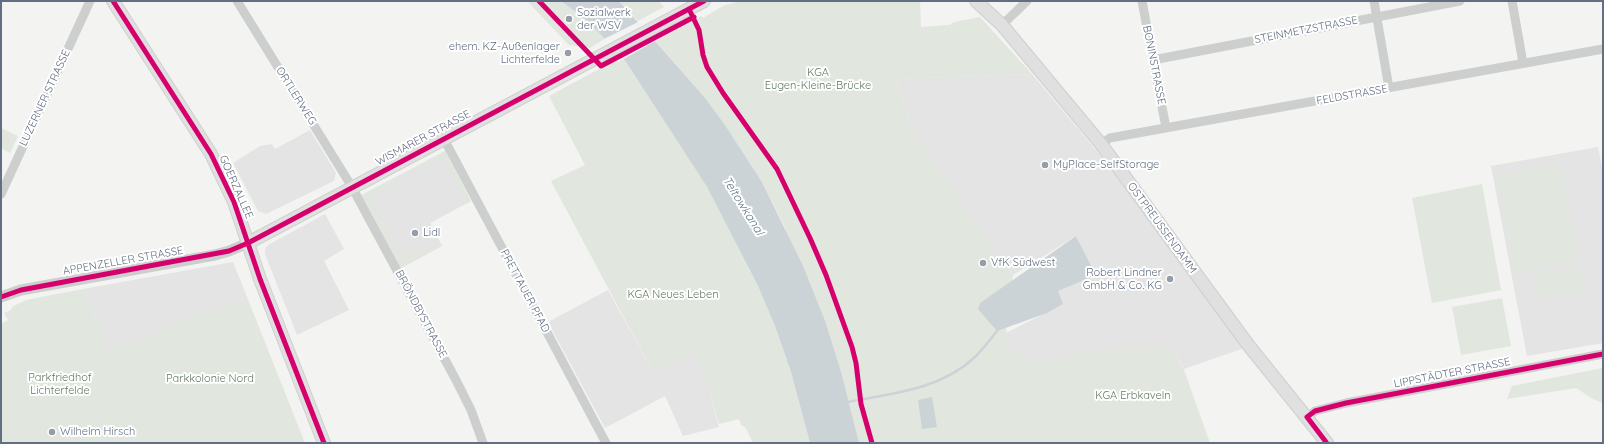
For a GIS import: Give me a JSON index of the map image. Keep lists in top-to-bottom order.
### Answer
{
  "streets": {
    "main road": ["WISMARER STRASSE", "GOERZALLEE", "OSTPREUSSENDAMM"],
    "street": [
      "STEINMETZSTRASSE",
      "BONINSTRASSE",
      "FELDSTRASSE",
      "ORTLERWEG",
      "LUZERNER STRASSE",
      "APPENZELLER STRASSE",
      "PRETTAUER PFAD",
      "BRÖNDBYSTRASSE",
      "LIPPSTÄDTER STRASSE"
    ]
  },
  "crossings": [
    ["STEINMETZSTRASSE", "BONINSTRASSE"],
    ["BONINSTRASSE", "FELDSTRASSE"],
    ["FELDSTRASSE", "OSTPREUSSENDAMM"],
    ["ORTLERWEG", "WISMARER STRASSE"],
    ["ORTLERWEG", "BRÖNDBYSTRASSE"],
    ["WISMARER STRASSE", "GOERZALLEE"],
    ["WISMARER STRASSE", "APPENZELLER STRASSE"],
    ["WISMARER STRASSE", "PRETTAUER PFAD"],
    ["WISMARER STRASSE", "BRÖNDBYSTRASSE"],
    ["GOERZALLEE", "APPENZELLER STRASSE"],
    ["OSTPREUSSENDAMM", "LIPPSTÄDTER STRASSE"]
  ],
  "water": ["Teltowkanal"],
  "parks": [
    "KGA Eugen-Kleine-Brücke",
    "KGA Neues Leben",
    "Parkfriedhof Lichterfelde",
    "Parkkolonie Nord",
    "KGA Erbkaveln"
  ],
  "places": [
    "Sozialwerk der WSV",
    "ehem. KZ-Außenlager Lichterfelde",
    "MyPlace-SelfStorage",
    "Lidl",
    "VfK Südwest",
    "Robert Lindner GmbH & Co. KG",
    "Wilhelm Hirsch"
  ]
}
